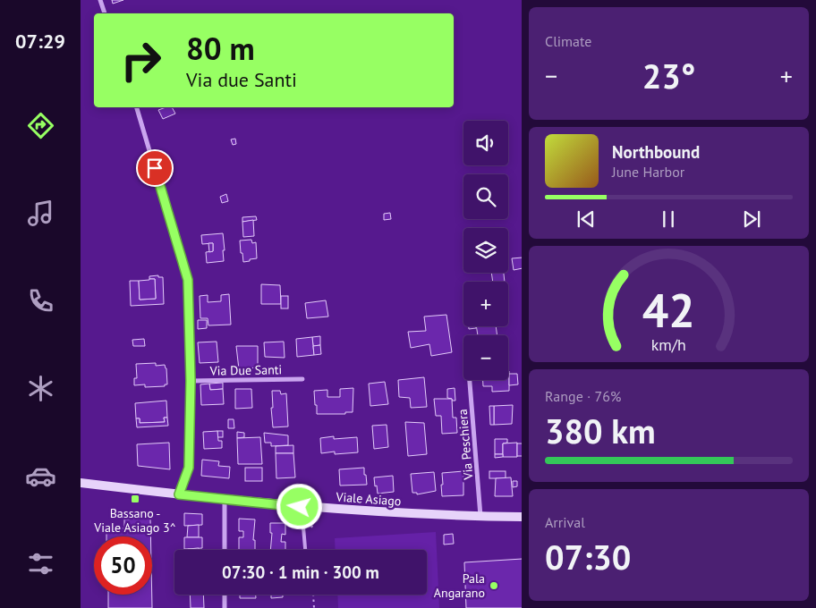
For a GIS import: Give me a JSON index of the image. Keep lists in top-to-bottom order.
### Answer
{
  "streets": {
    "main road": ["Viale Asiago"],
    "street": ["Via Due Santi", "Via Peschiera"]
  },
  "crossings": [
    ["Via Peschiera", "Viale Asiago"]
  ],
  "places": {
    "transit": ["Bassano - Viale Asiago 3^"],
    "other": ["Pala Angarano"]
  },
  "page": {
    "tabs": "07:29",
    "tile": [
      "Climate",
      ["Range · 76%", "380 km"],
      ["Arrival", "07:30"]
    ],
    "turn": ["80 m", "Via due Santi"],
    "heat": ["−", "23°", "+"],
    "map_buttons": ["+", "−"],
    "song": ["Northbound", "June Harbor"],
    "limit": "50",
    "trip": "07:30 · 1 min · 300 m",
    "gauge": ["42", "km/h"]
  }
}
